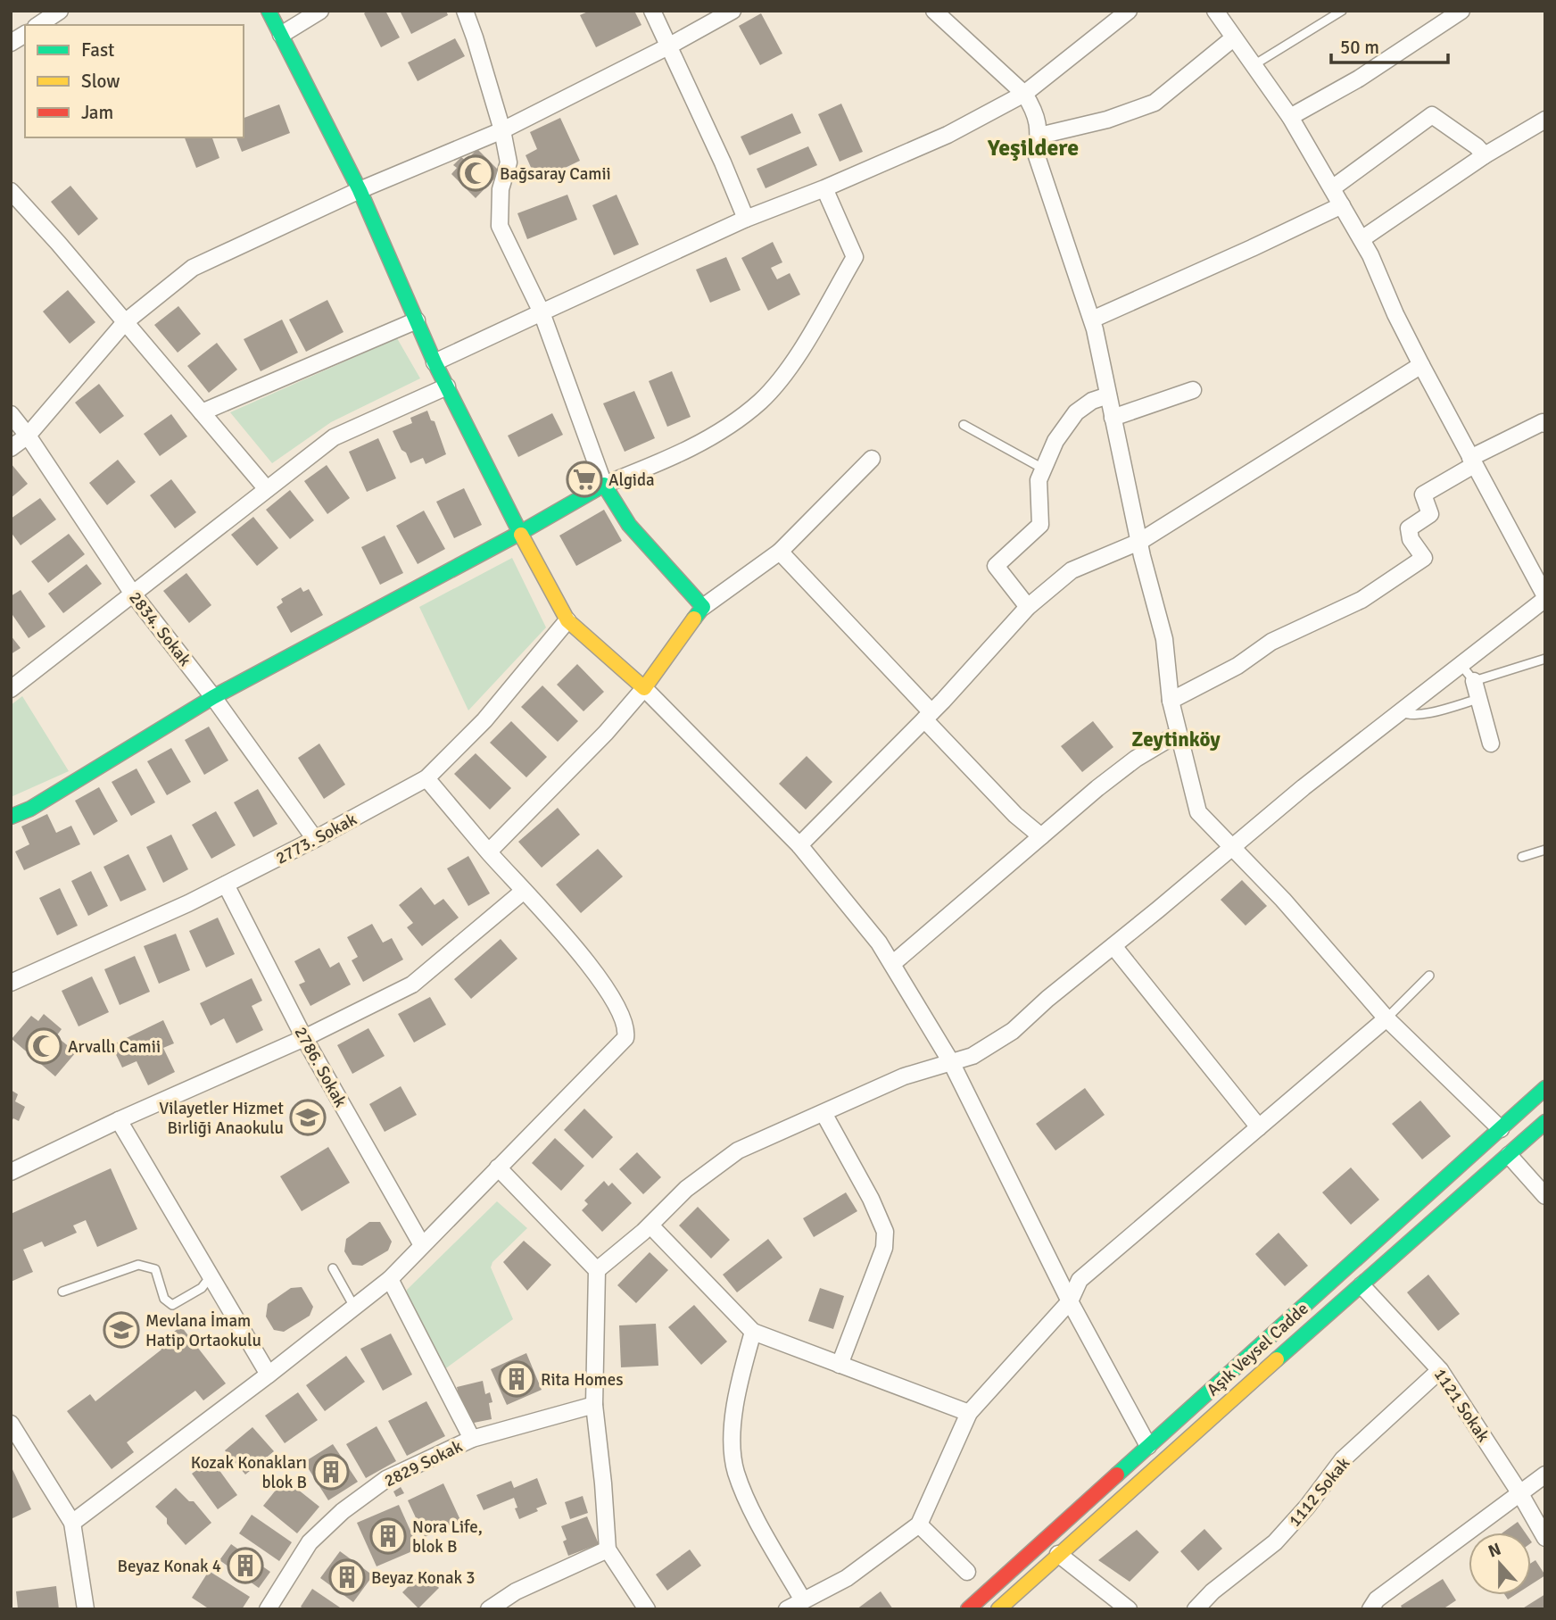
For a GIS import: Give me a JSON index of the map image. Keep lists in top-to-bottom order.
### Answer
{
  "streets": {
    "street": [
      "2834. Sokak",
      "2773. Sokak",
      "2786. Sokak",
      "Aşık Veysel Cadde",
      "1121 Sokak",
      "2829 Sokak",
      "1112 Sokak"
    ]
  },
  "crossings": [
    ["2834. Sokak", "2773. Sokak"],
    ["2773. Sokak", "2786. Sokak"],
    ["Aşık Veysel Cadde", "1121 Sokak"],
    ["1121 Sokak", "1112 Sokak"]
  ],
  "districts": ["Yeşildere", "Zeytinköy"],
  "places": {
    "mosque": ["Bağsaray Camii", "Arvallı Camii"],
    "supermarket": ["Algida"],
    "school or university": ["Vilayetler Hizmet Birliği Anaokulu", "Mevlana İmam Hatip Ortaokulu"],
    "building": [
      "Rita Homes",
      "Kozak Konakları blok B",
      "Nora Life, blok B",
      "Beyaz Konak 4",
      "Beyaz Konak 3"
    ]
  },
  "legend": ["Fast", "Slow", "Jam"],
  "scale_bar": "50 m",
  "north": "top"
}
